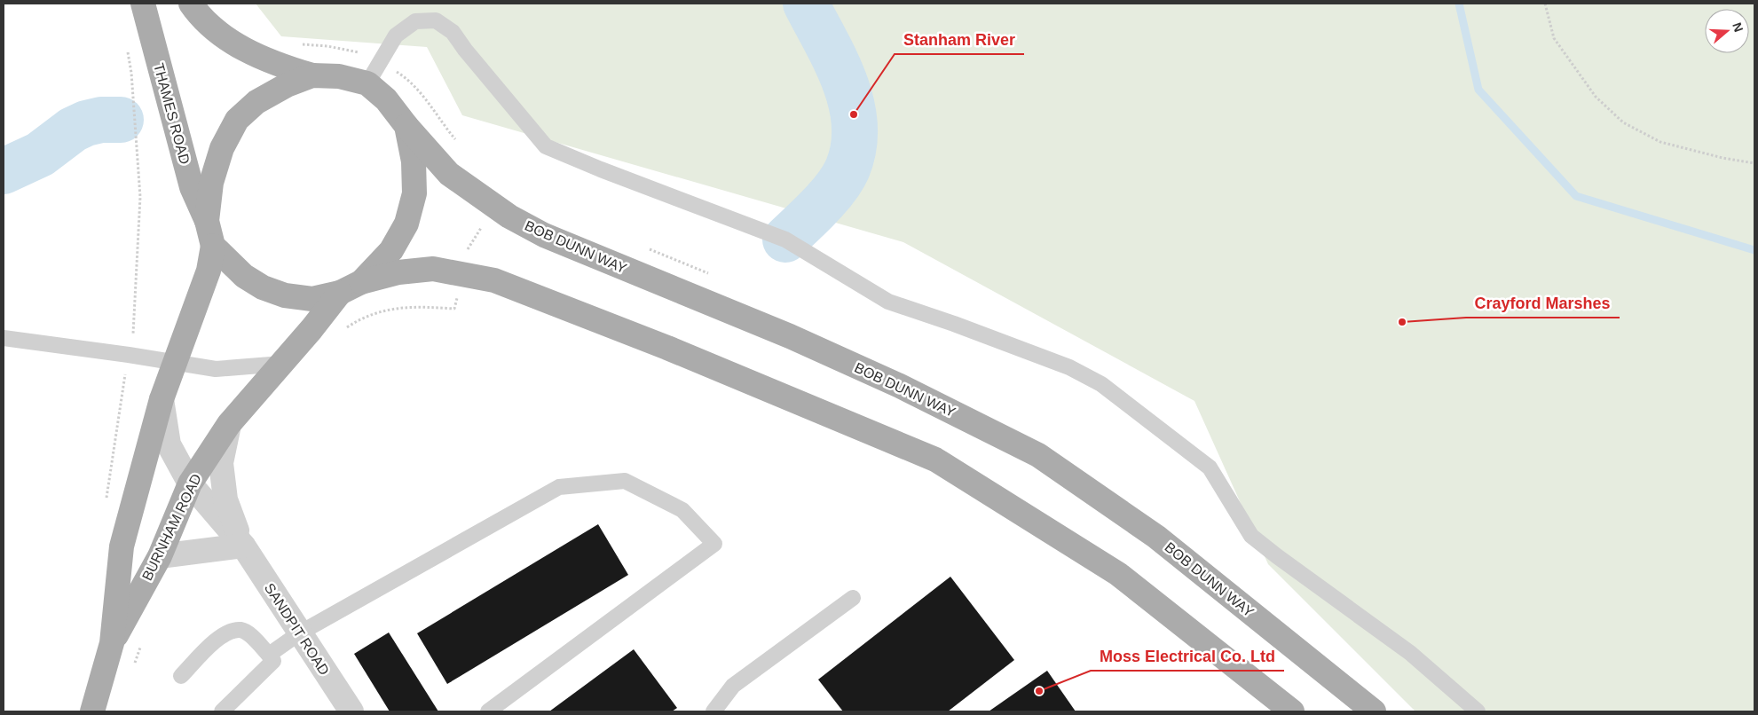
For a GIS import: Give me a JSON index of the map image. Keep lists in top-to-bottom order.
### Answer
{
  "streets": {
    "main road": ["THAMES ROAD", "BOB DUNN WAY", "BURNHAM ROAD"],
    "street": ["SANDPIT ROAD"]
  },
  "crossings": [
    ["THAMES ROAD", "BURNHAM ROAD"],
    ["BURNHAM ROAD", "SANDPIT ROAD"]
  ],
  "places": ["Stanham River", "Crayford Marshes", "Moss Electrical Co. Ltd"],
  "north": "right"
}
